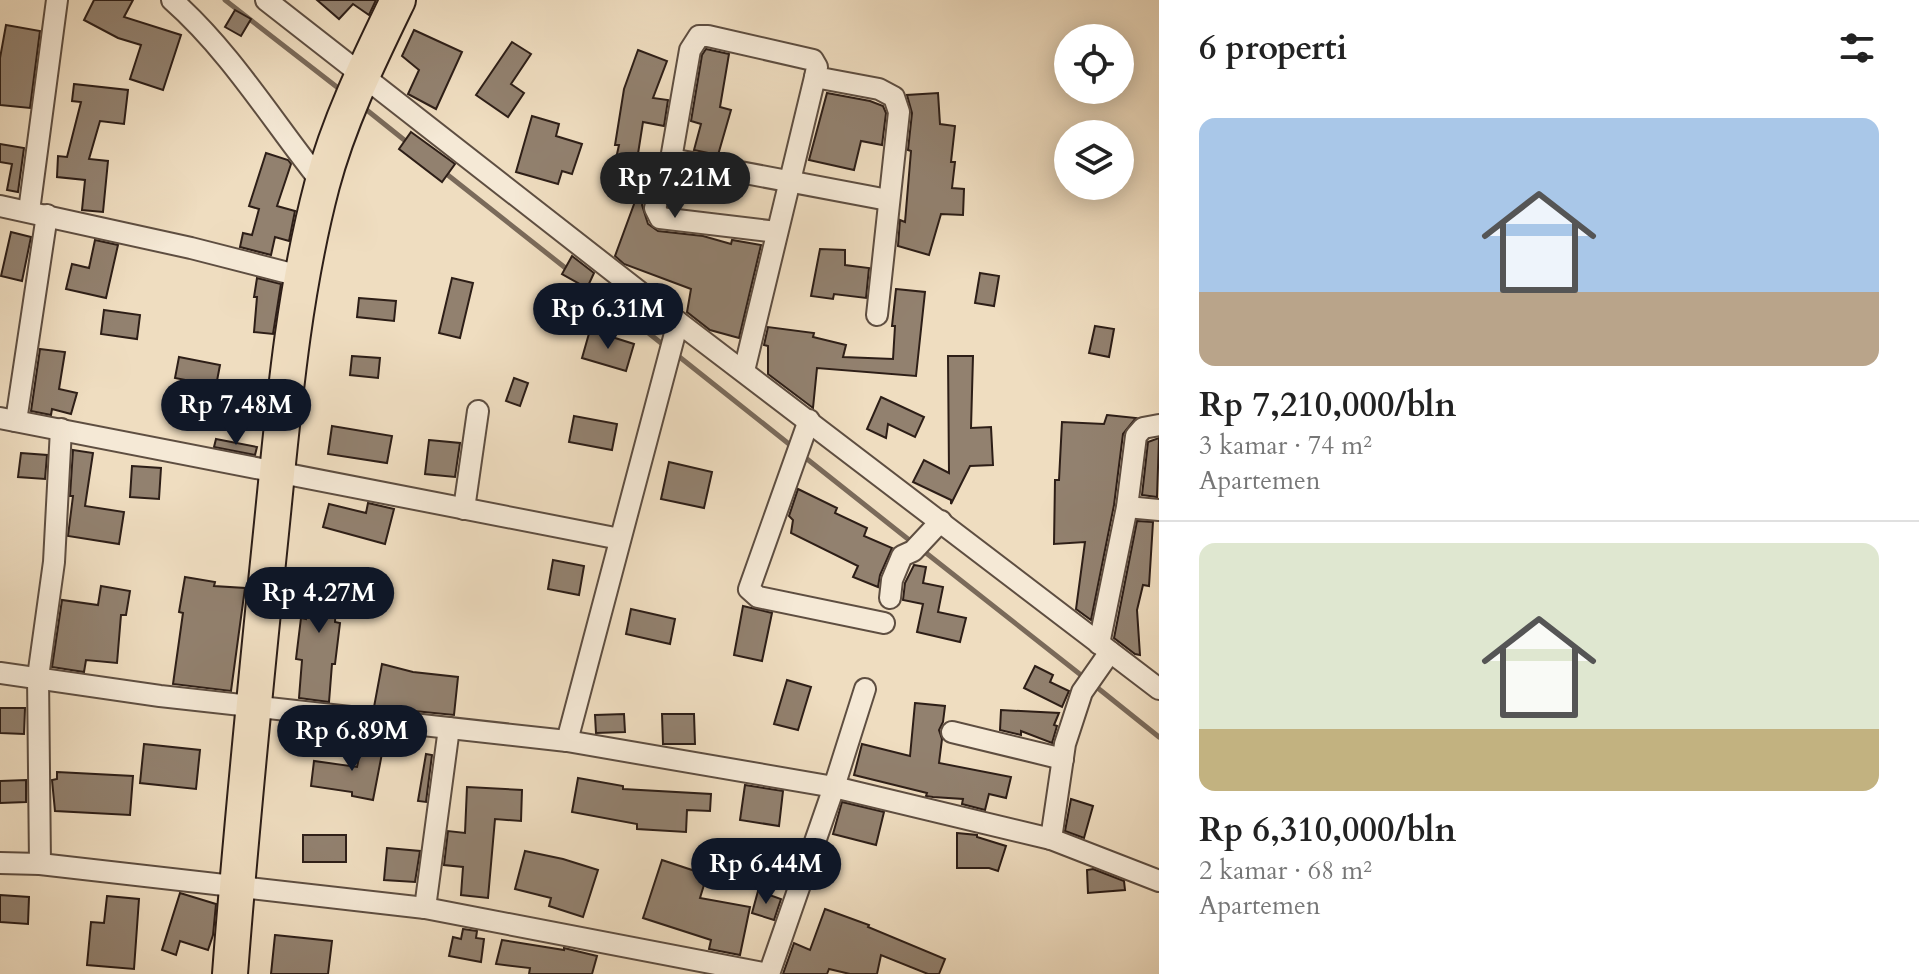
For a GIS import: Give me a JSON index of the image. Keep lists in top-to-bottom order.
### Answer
{
  "page": {
    "heading": "6 properti",
    "list": [
      {
        "name": "Rp 7,210,000/bln",
        "note": "3 kamar · 74 m² · Apartemen"
      },
      {
        "name": "Rp 6,310,000/bln",
        "note": "2 kamar · 68 m² · Apartemen"
      }
    ],
    "price": [
      "Rp 7.21M",
      "Rp 6.31M",
      "Rp 7.48M",
      "Rp 4.27M",
      "Rp 6.89M",
      "Rp 6.44M"
    ]
  }
}
